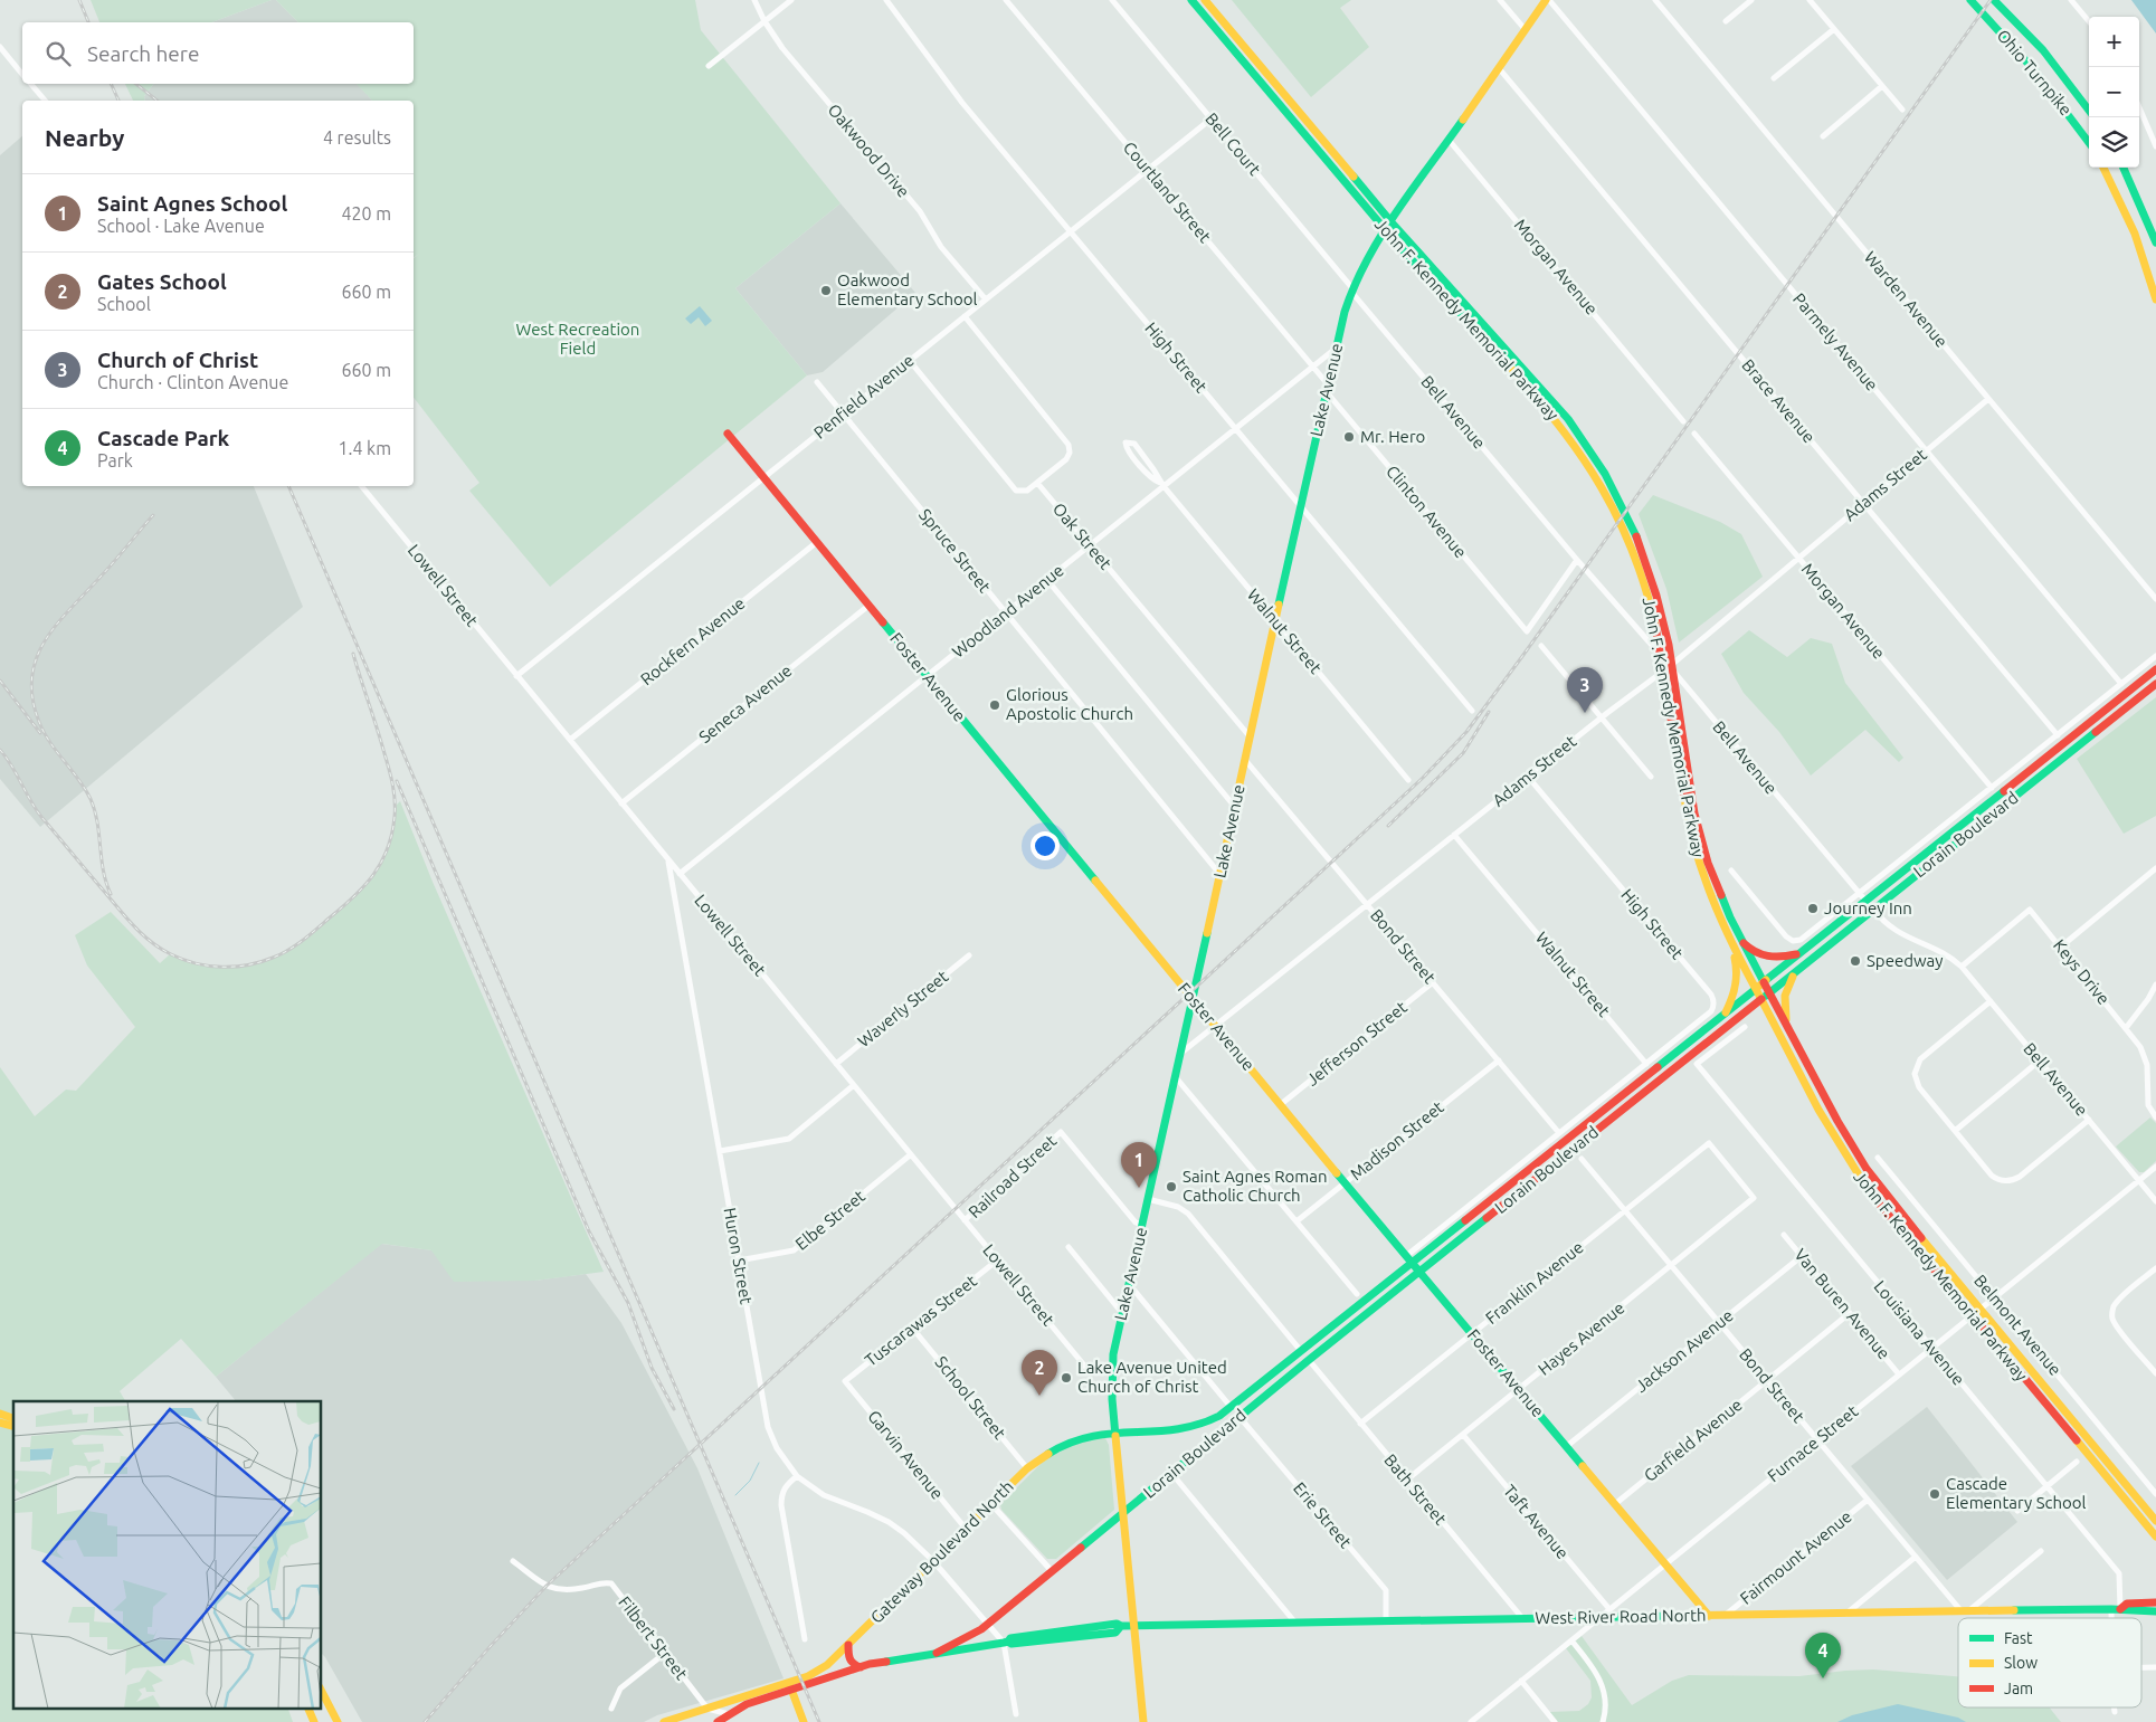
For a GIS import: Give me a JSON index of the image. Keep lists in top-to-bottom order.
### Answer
{
  "streets": {
    "main road": [
      "Ohio Turnpike",
      "John F. Kennedy Memorial Parkway",
      "Lake Avenue",
      "Foster Avenue",
      "Lorain Boulevard",
      "Gateway Boulevard North",
      "West River Road North"
    ],
    "street": [
      "Bell Court",
      "Oakwood Drive",
      "Courtland Street",
      "Morgan Avenue",
      "Warden Avenue",
      "Parmely Avenue",
      "High Street",
      "Penfield Avenue",
      "Brace Avenue",
      "Bell Avenue",
      "Adams Street",
      "Clinton Avenue",
      "Oak Street",
      "Spruce Street",
      "Lowell Street",
      "Woodland Avenue",
      "Walnut Street",
      "Rockfern Avenue",
      "Seneca Avenue",
      "Bond Street",
      "Keys Drive",
      "Waverly Street",
      "Jefferson Street",
      "Madison Street",
      "Railroad Street",
      "Elbe Street",
      "Huron Street",
      "Franklin Avenue",
      "Van Buren Avenue",
      "Tuscarawas Street",
      "Belmont Avenue",
      "Louisiana Avenue",
      "Hayes Avenue",
      "Jackson Avenue",
      "School Street",
      "Garfield Avenue",
      "Furnace Street",
      "Garvin Avenue",
      "Bath Street",
      "Erie Street",
      "Taft Avenue",
      "Fairmount Avenue",
      "Filbert Street"
    ]
  },
  "crossings": [
    ["Bell Court", "Lake Avenue"],
    ["Bell Court", "Penfield Avenue"],
    ["Bell Court", "Bell Avenue"],
    ["Oakwood Drive", "Penfield Avenue"],
    ["Courtland Street", "Lake Avenue"],
    ["Courtland Street", "Penfield Avenue"],
    ["Courtland Street", "Clinton Avenue"],
    ["Courtland Street", "Woodland Avenue"],
    ["Morgan Avenue", "Lake Avenue"],
    ["Morgan Avenue", "Adams Street"],
    ["Morgan Avenue", "Lorain Boulevard"],
    ["Warden Avenue", "Adams Street"],
    ["John F. Kennedy Memorial Parkway", "Lake Avenue"],
    ["John F. Kennedy Memorial Parkway", "Lorain Boulevard"],
    ["John F. Kennedy Memorial Parkway", "Furnace Street"],
    ["Parmely Avenue", "Lake Avenue"],
    ["Parmely Avenue", "Adams Street"],
    ["Parmely Avenue", "Lorain Boulevard"],
    ["High Street", "Lake Avenue"],
    ["High Street", "Penfield Avenue"],
    ["High Street", "Adams Street"],
    ["High Street", "Woodland Avenue"],
    ["High Street", "Walnut Street"],
    ["High Street", "Lorain Boulevard"],
    ["Lake Avenue", "Brace Avenue"],
    ["Lake Avenue", "Bell Avenue"],
    ["Lake Avenue", "Adams Street"],
    ["Lake Avenue", "Clinton Avenue"],
    ["Lake Avenue", "Oak Street"],
    ["Lake Avenue", "Spruce Street"],
    ["Lake Avenue", "Lowell Street"],
    ["Lake Avenue", "Woodland Avenue"],
    ["Lake Avenue", "Walnut Street"],
    ["Lake Avenue", "Foster Avenue"],
    ["Lake Avenue", "Lorain Boulevard"],
    ["Lake Avenue", "Bond Street"],
    ["Lake Avenue", "Railroad Street"],
    ["Lake Avenue", "Gateway Boulevard North"],
    ["Lake Avenue", "West River Road North"],
    ["Penfield Avenue", "Spruce Street"],
    ["Penfield Avenue", "Lowell Street"],
    ["Penfield Avenue", "Foster Avenue"],
    ["Brace Avenue", "Adams Street"],
    ["Brace Avenue", "Lorain Boulevard"],
    ["Bell Avenue", "Adams Street"],
    ["Bell Avenue", "Clinton Avenue"],
    ["Bell Avenue", "Lorain Boulevard"],
    ["Bell Avenue", "Keys Drive"],
    ["Bell Avenue", "Furnace Street"],
    ["Adams Street", "Walnut Street"],
    ["Adams Street", "Foster Avenue"],
    ["Adams Street", "Bond Street"],
    ["Oak Street", "Woodland Avenue"],
    ["Spruce Street", "Woodland Avenue"],
    ["Lowell Street", "Woodland Avenue"],
    ["Lowell Street", "Rockfern Avenue"],
    ["Lowell Street", "Seneca Avenue"],
    ["Lowell Street", "Waverly Street"],
    ["Lowell Street", "Railroad Street"],
    ["Lowell Street", "Elbe Street"],
    ["Lowell Street", "Huron Street"],
    ["Lowell Street", "Tuscarawas Street"],
    ["Woodland Avenue", "Walnut Street"],
    ["Woodland Avenue", "Foster Avenue"],
    ["Walnut Street", "Lorain Boulevard"],
    ["Rockfern Avenue", "Foster Avenue"],
    ["Foster Avenue", "Seneca Avenue"],
    ["Foster Avenue", "Lorain Boulevard"],
    ["Foster Avenue", "Jefferson Street"],
    ["Foster Avenue", "Madison Street"],
    ["Foster Avenue", "Franklin Avenue"],
    ["Foster Avenue", "Hayes Avenue"],
    ["Foster Avenue", "Jackson Avenue"],
    ["Foster Avenue", "Garfield Avenue"],
    ["Foster Avenue", "Furnace Street"],
    ["Foster Avenue", "West River Road North"],
    ["Lorain Boulevard", "Bond Street"],
    ["Lorain Boulevard", "Huron Street"],
    ["Lorain Boulevard", "Bath Street"],
    ["Lorain Boulevard", "Erie Street"],
    ["Lorain Boulevard", "Gateway Boulevard North"],
    ["Lorain Boulevard", "West River Road North"],
    ["Bond Street", "Jefferson Street"],
    ["Bond Street", "Madison Street"],
    ["Bond Street", "Franklin Avenue"],
    ["Bond Street", "Hayes Avenue"],
    ["Bond Street", "Jackson Avenue"],
    ["Bond Street", "Garfield Avenue"],
    ["Bond Street", "Furnace Street"],
    ["Bond Street", "Fairmount Avenue"],
    ["Bond Street", "West River Road North"],
    ["Elbe Street", "Huron Street"],
    ["Huron Street", "Gateway Boulevard North"],
    ["Huron Street", "West River Road North"],
    ["Franklin Avenue", "Hayes Avenue"],
    ["Franklin Avenue", "Bath Street"],
    ["Van Buren Avenue", "Jackson Avenue"],
    ["Van Buren Avenue", "Garfield Avenue"],
    ["Van Buren Avenue", "Furnace Street"],
    ["Tuscarawas Street", "School Street"],
    ["Tuscarawas Street", "Garvin Avenue"],
    ["Belmont Avenue", "Furnace Street"],
    ["Louisiana Avenue", "Furnace Street"],
    ["Louisiana Avenue", "West River Road North"],
    ["Hayes Avenue", "Bath Street"],
    ["Hayes Avenue", "Taft Avenue"],
    ["School Street", "Gateway Boulevard North"],
    ["Furnace Street", "Taft Avenue"],
    ["Furnace Street", "West River Road North"],
    ["Garvin Avenue", "Gateway Boulevard North"],
    ["Bath Street", "West River Road North"],
    ["Erie Street", "West River Road North"],
    ["Gateway Boulevard North", "West River Road North"],
    ["Gateway Boulevard North", "Filbert Street"],
    ["Fairmount Avenue", "West River Road North"]
  ],
  "parks": ["West Recreation Field"],
  "places": [
    "Oakwood Elementary School",
    "Mr. Hero",
    "Glorious Apostolic Church",
    "Journey Inn",
    "Speedway",
    "Saint Agnes Roman Catholic Church",
    "Lake Avenue United Church of Christ",
    "Cascade Elementary School"
  ],
  "legend": ["Fast", "Slow", "Jam"],
  "page": {
    "map_buttons": ["+", "−"],
    "search": "Search here",
    "heading": ["Nearby", "4 results"],
    "list": [
      {
        "mark": "1",
        "name": "Saint Agnes School",
        "note": "School · Lake Avenue",
        "value": "420 m"
      },
      {
        "mark": "2",
        "name": "Gates School",
        "note": "School",
        "value": "660 m"
      },
      {
        "mark": "3",
        "name": "Church of Christ",
        "note": "Church · Clinton Avenue",
        "value": "660 m"
      },
      {
        "mark": "4",
        "name": "Cascade Park",
        "note": "Park",
        "value": "1.4 km"
      }
    ],
    "pins": [
      "3",
      "1",
      "2",
      "4"
    ]
  }
}
